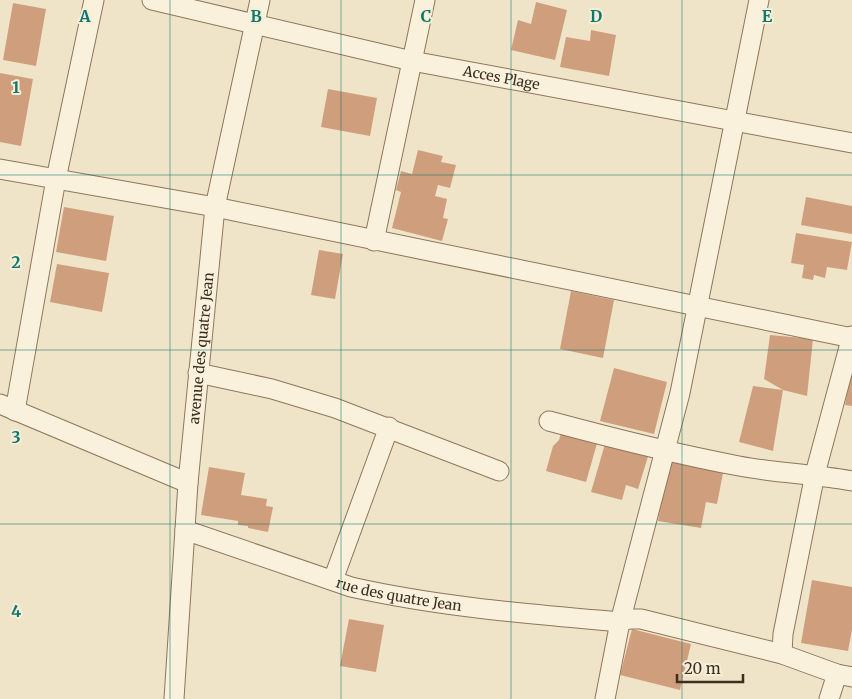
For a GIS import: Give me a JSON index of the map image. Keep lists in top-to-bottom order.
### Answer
{
  "streets": {
    "street": ["Acces Plage", "avenue des quatre Jean", "rue des quatre Jean"]
  },
  "crossings": [
    ["Acces Plage", "avenue des quatre Jean"],
    ["avenue des quatre Jean", "rue des quatre Jean"]
  ],
  "scale_bar": "20 m",
  "grid": {
    "columns": [
      "A",
      "B",
      "C",
      "D",
      "E"
    ],
    "rows": [
      "1",
      "2",
      "3",
      "4"
    ]
  }
}
